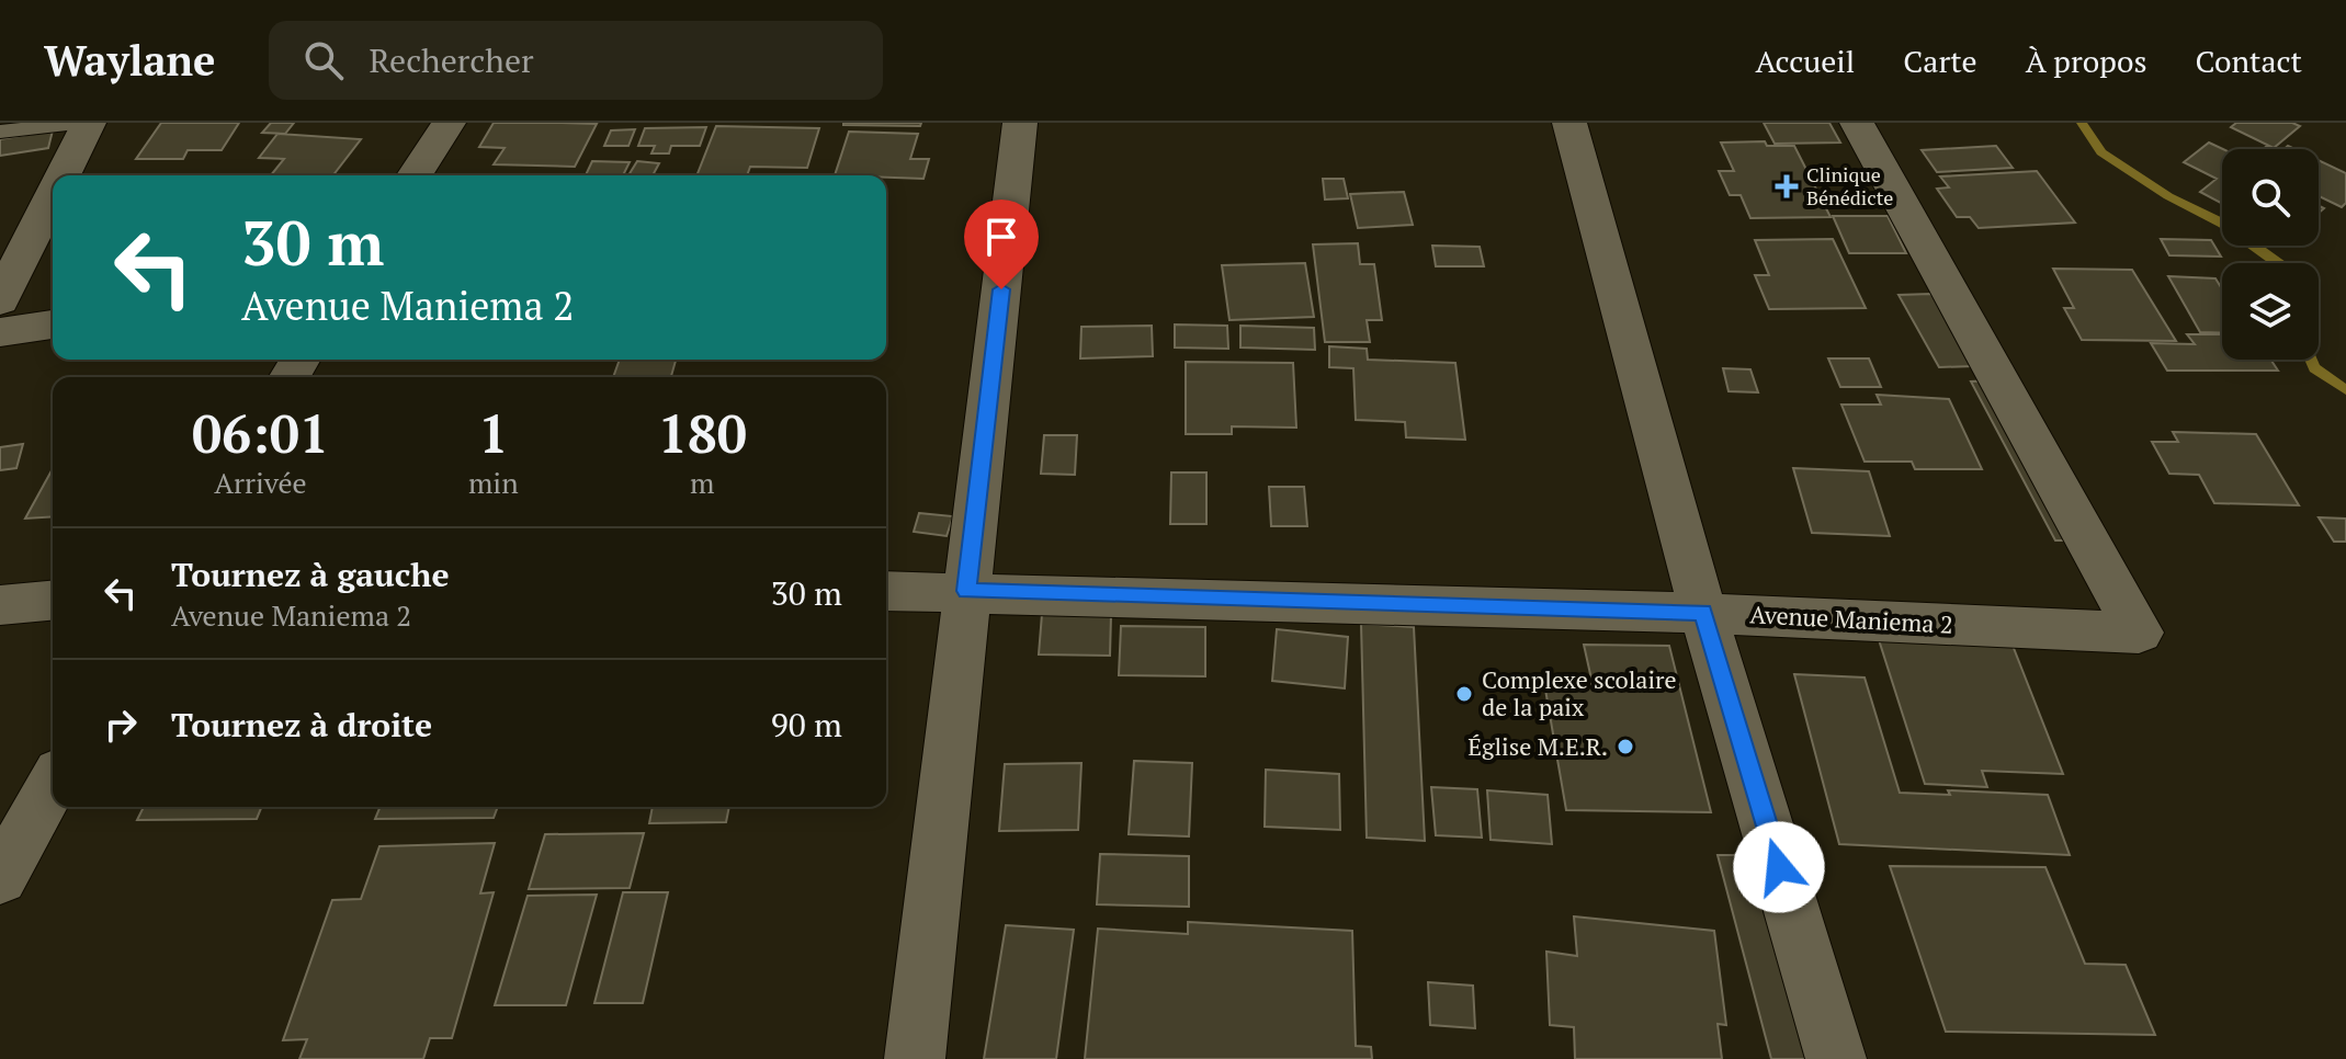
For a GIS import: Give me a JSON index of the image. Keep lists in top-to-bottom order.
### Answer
{
  "streets": {
    "street": ["Avenue Maniema 2"]
  },
  "places": {
    "health": ["Clinique Bénédicte"],
    "other": ["Complexe scolaire de la paix", "Église M.E.R."]
  },
  "page": {
    "header": "Waylane",
    "search": "Rechercher",
    "nav": [
      "Accueil",
      "Carte",
      "À propos",
      "Contact"
    ],
    "turn": ["30 m", "Avenue Maniema 2"],
    "eta": [
      "06:01",
      "Arrivée",
      "1",
      "min",
      "180",
      "m"
    ],
    "list": [
      {
        "name": "Tournez à gauche",
        "note": "Avenue Maniema 2",
        "value": "30 m"
      },
      {
        "name": "Tournez à droite",
        "value": "90 m"
      }
    ]
  }
}
